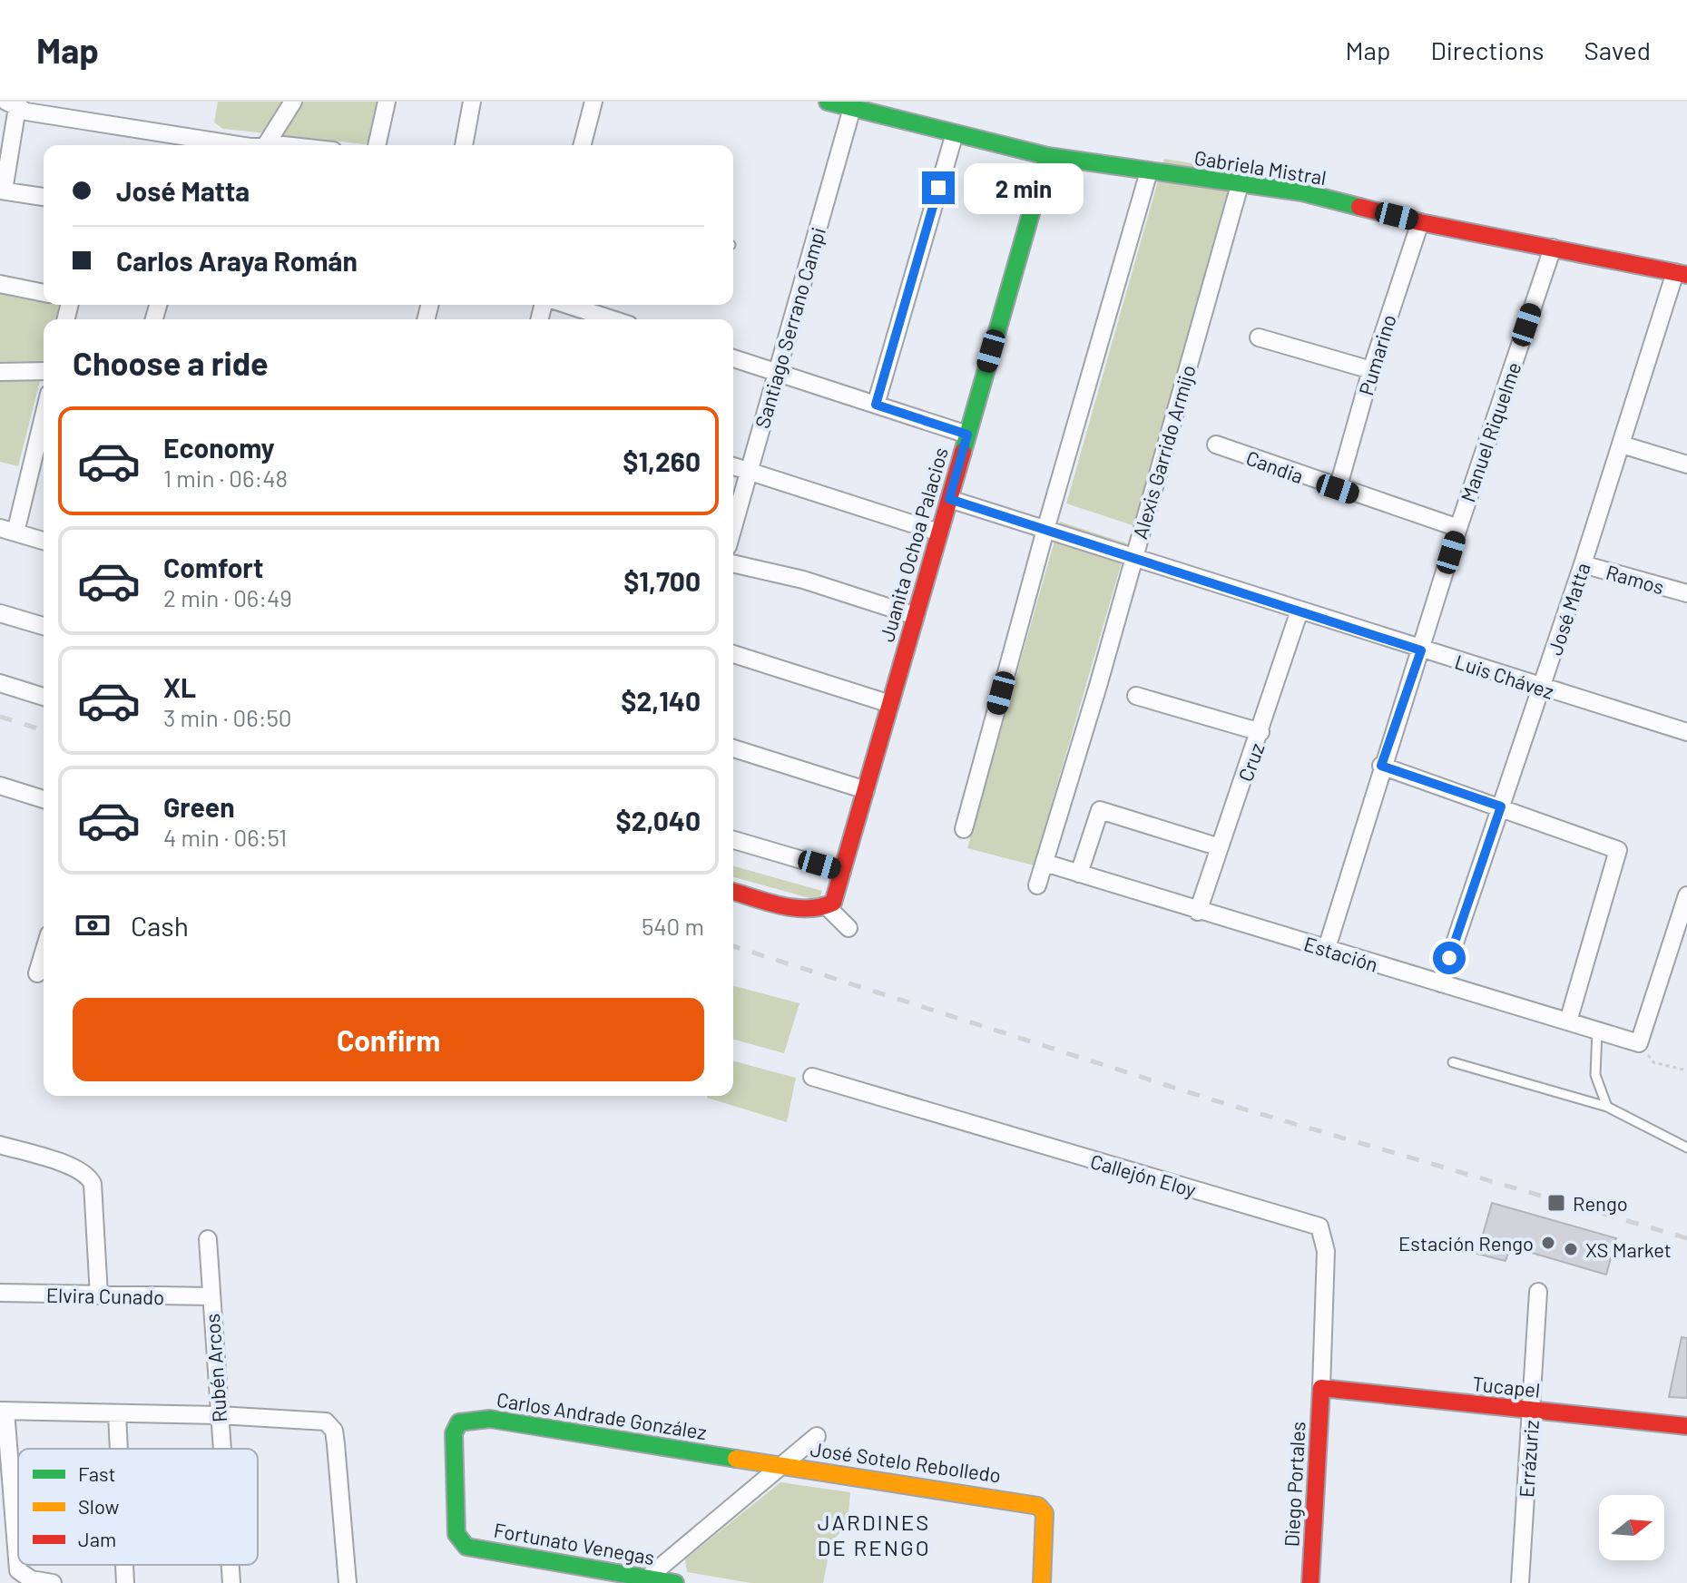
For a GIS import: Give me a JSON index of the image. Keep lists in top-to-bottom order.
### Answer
{
  "streets": {
    "street": [
      "Gabriela Mistral",
      "Santiago Serrano Campi",
      "Pumarino",
      "Manuel Riquelme",
      "Alexis Garrido Armijo",
      "Candia",
      "Juanita Ochoa Palacios",
      "Ramos",
      "José Matta",
      "Luis Chávez",
      "Cruz",
      "Estación",
      "Callejón Eloy",
      "Elvira Cunado",
      "Rubén Arcos",
      "Tucapel",
      "Carlos Andrade González",
      "Errázuriz",
      "José Sotelo Rebolledo",
      "Diego Portales",
      "Fortunato Venegas"
    ]
  },
  "crossings": [
    ["Gabriela Mistral", "Santiago Serrano Campi"],
    ["Gabriela Mistral", "Pumarino"],
    ["Gabriela Mistral", "Manuel Riquelme"],
    ["Gabriela Mistral", "Alexis Garrido Armijo"],
    ["Gabriela Mistral", "Juanita Ochoa Palacios"],
    ["Gabriela Mistral", "José Matta"],
    ["Pumarino", "Candia"],
    ["Manuel Riquelme", "Candia"],
    ["Manuel Riquelme", "Luis Chávez"],
    ["Manuel Riquelme", "Estación"],
    ["Alexis Garrido Armijo", "Luis Chávez"],
    ["Alexis Garrido Armijo", "Estación"],
    ["Juanita Ochoa Palacios", "Luis Chávez"],
    ["Ramos", "José Matta"],
    ["José Matta", "Luis Chávez"],
    ["José Matta", "Estación"],
    ["Luis Chávez", "Cruz"],
    ["Cruz", "Estación"],
    ["Callejón Eloy", "Tucapel"],
    ["Callejón Eloy", "Diego Portales"],
    ["Elvira Cunado", "Rubén Arcos"],
    ["Tucapel", "Errázuriz"],
    ["Tucapel", "Diego Portales"],
    ["Carlos Andrade González", "José Sotelo Rebolledo"],
    ["Carlos Andrade González", "Fortunato Venegas"]
  ],
  "districts": ["JARDINES DE RENGO"],
  "places": {
    "transit": ["Rengo"],
    "other": ["Estación Rengo", "XS Market"]
  },
  "legend": ["Fast", "Slow", "Jam"],
  "north": "right",
  "page": {
    "header": "Map",
    "nav": ["Map", "Directions", "Saved"],
    "banner": ["José Matta", "Carlos Araya Román"],
    "bubble": "2 min",
    "heading": "Choose a ride",
    "list": [
      {
        "name": "Economy",
        "note": "1 min · 06:48",
        "value": "$1,260"
      },
      {
        "name": "Comfort",
        "note": "2 min · 06:49",
        "value": "$1,700"
      },
      {
        "name": "XL",
        "note": "3 min · 06:50",
        "value": "$2,140"
      },
      {
        "name": "Green",
        "note": "4 min · 06:51",
        "value": "$2,040"
      }
    ],
    "pay": ["Cash", "540 m"],
    "buttons": "Confirm"
  }
}
